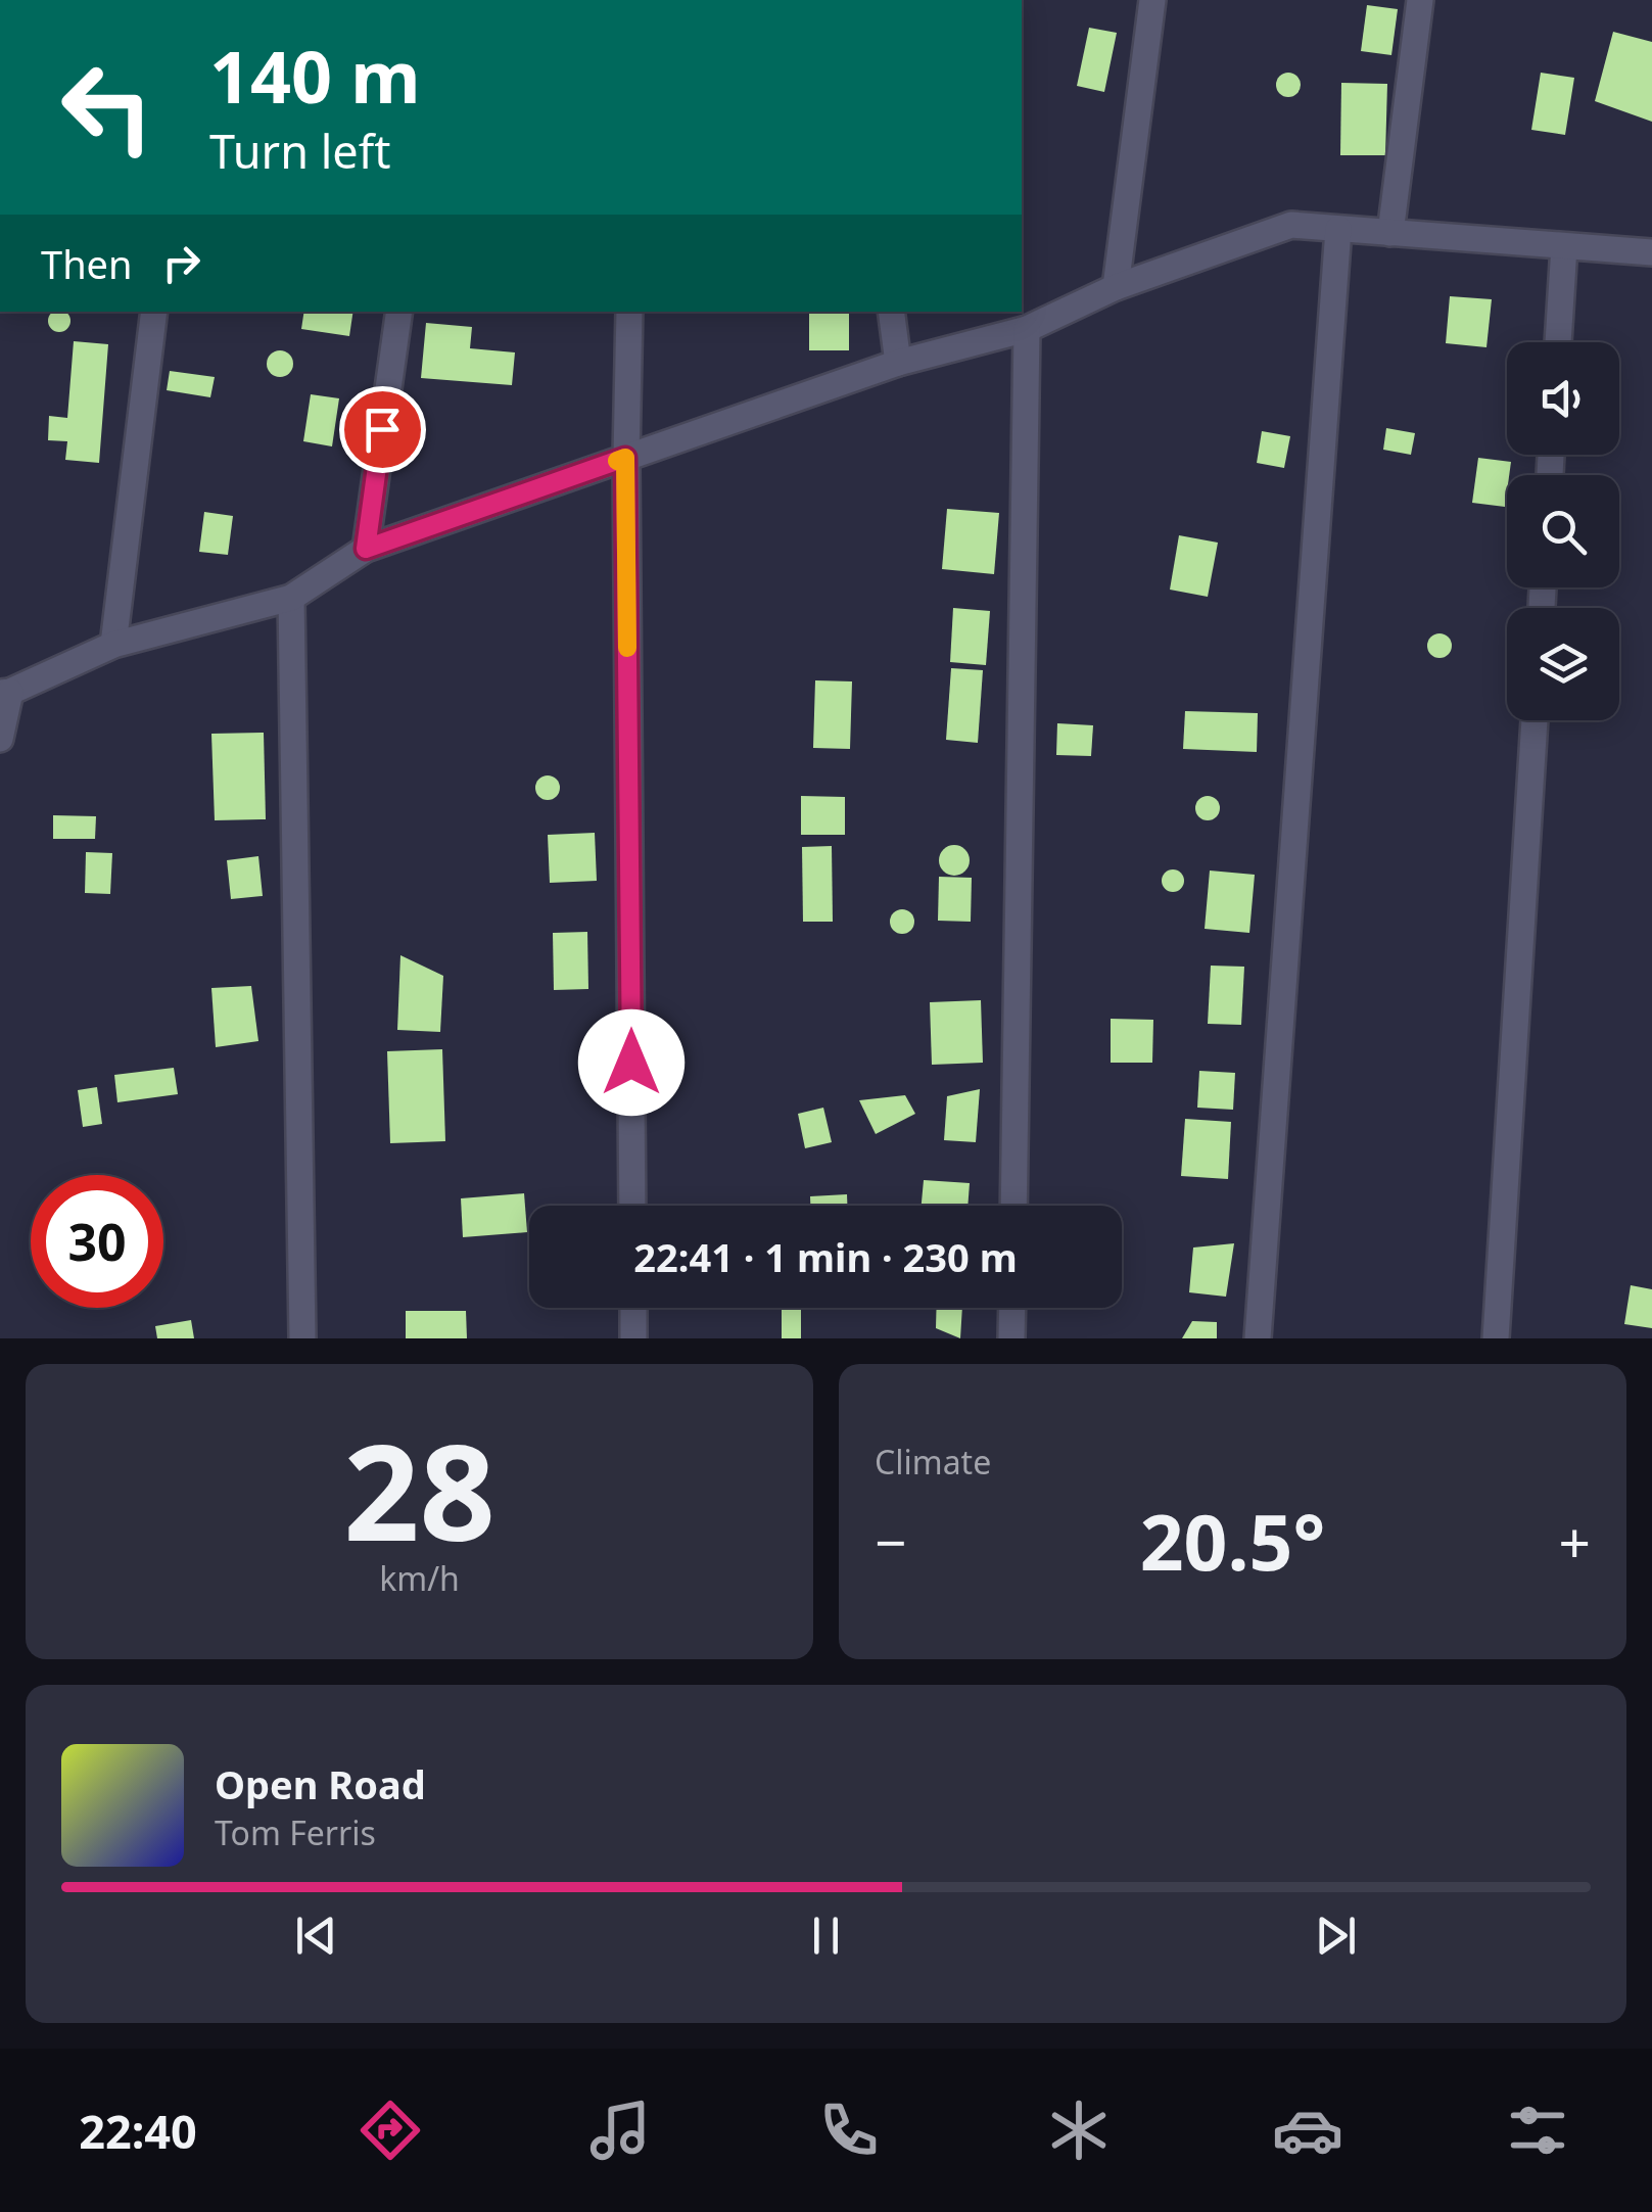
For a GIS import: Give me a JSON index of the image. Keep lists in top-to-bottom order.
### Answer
{
  "page": {
    "turn": ["140 m", "Turn left"],
    "then": "Then",
    "limit": "30",
    "trip": "22:41 · 1 min · 230 m",
    "tile": [
      ["28", "km/h"],
      "Climate"
    ],
    "heat": ["−", "20.5°", "+"],
    "song": ["Open Road", "Tom Ferris"],
    "tabs": "22:40"
  }
}
